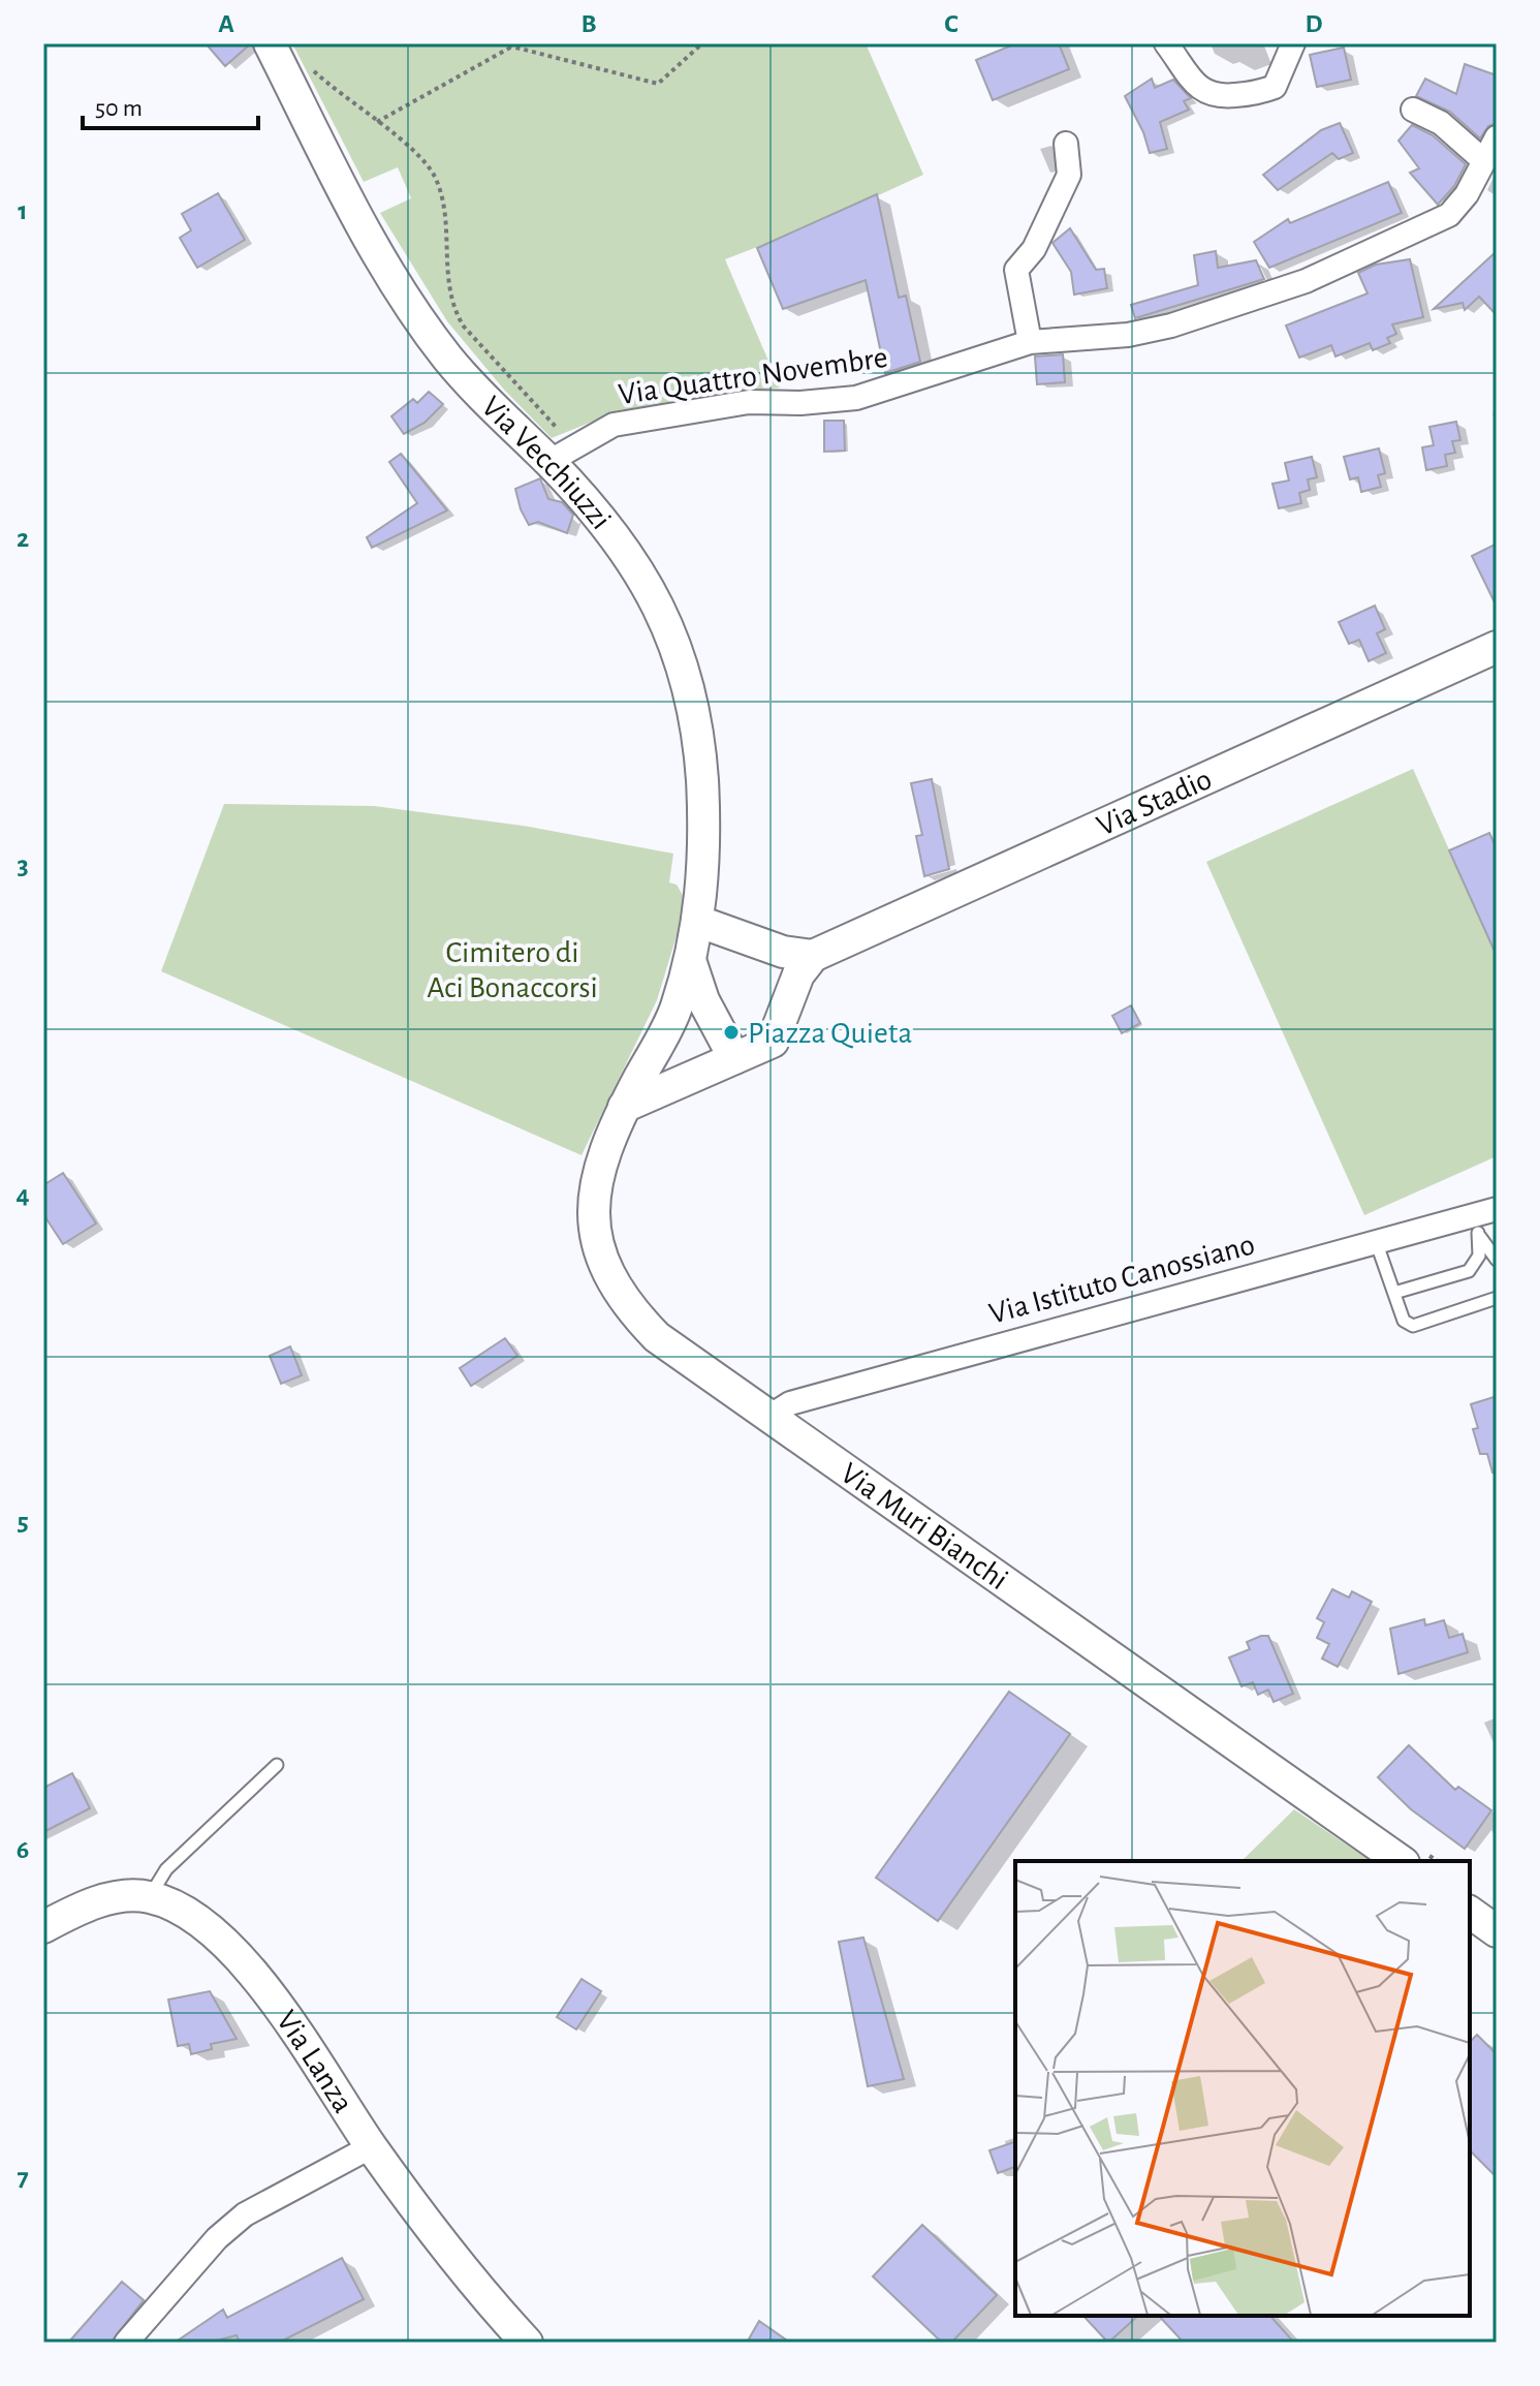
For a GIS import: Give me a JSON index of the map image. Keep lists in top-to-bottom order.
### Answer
{
  "streets": {
    "main road": [
      "Via Vecchiuzzi",
      "Via Stadio",
      "Via Muri Bianchi",
      "Via Lanza"
    ],
    "street": ["Via Quattro Novembre", "Via Istituto Canossiano"]
  },
  "crossings": [
    ["Via Quattro Novembre", "Via Vecchiuzzi"],
    ["Via Vecchiuzzi", "Via Muri Bianchi"],
    ["Via Istituto Canossiano", "Via Muri Bianchi"]
  ],
  "parks": ["Cimitero di Aci Bonaccorsi"],
  "places": ["Piazza Quieta"],
  "scale_bar": "50 m",
  "grid": {
    "columns": [
      "A",
      "B",
      "C",
      "D"
    ],
    "rows": [
      "1",
      "2",
      "3",
      "4",
      "5",
      "6",
      "7"
    ]
  }
}
